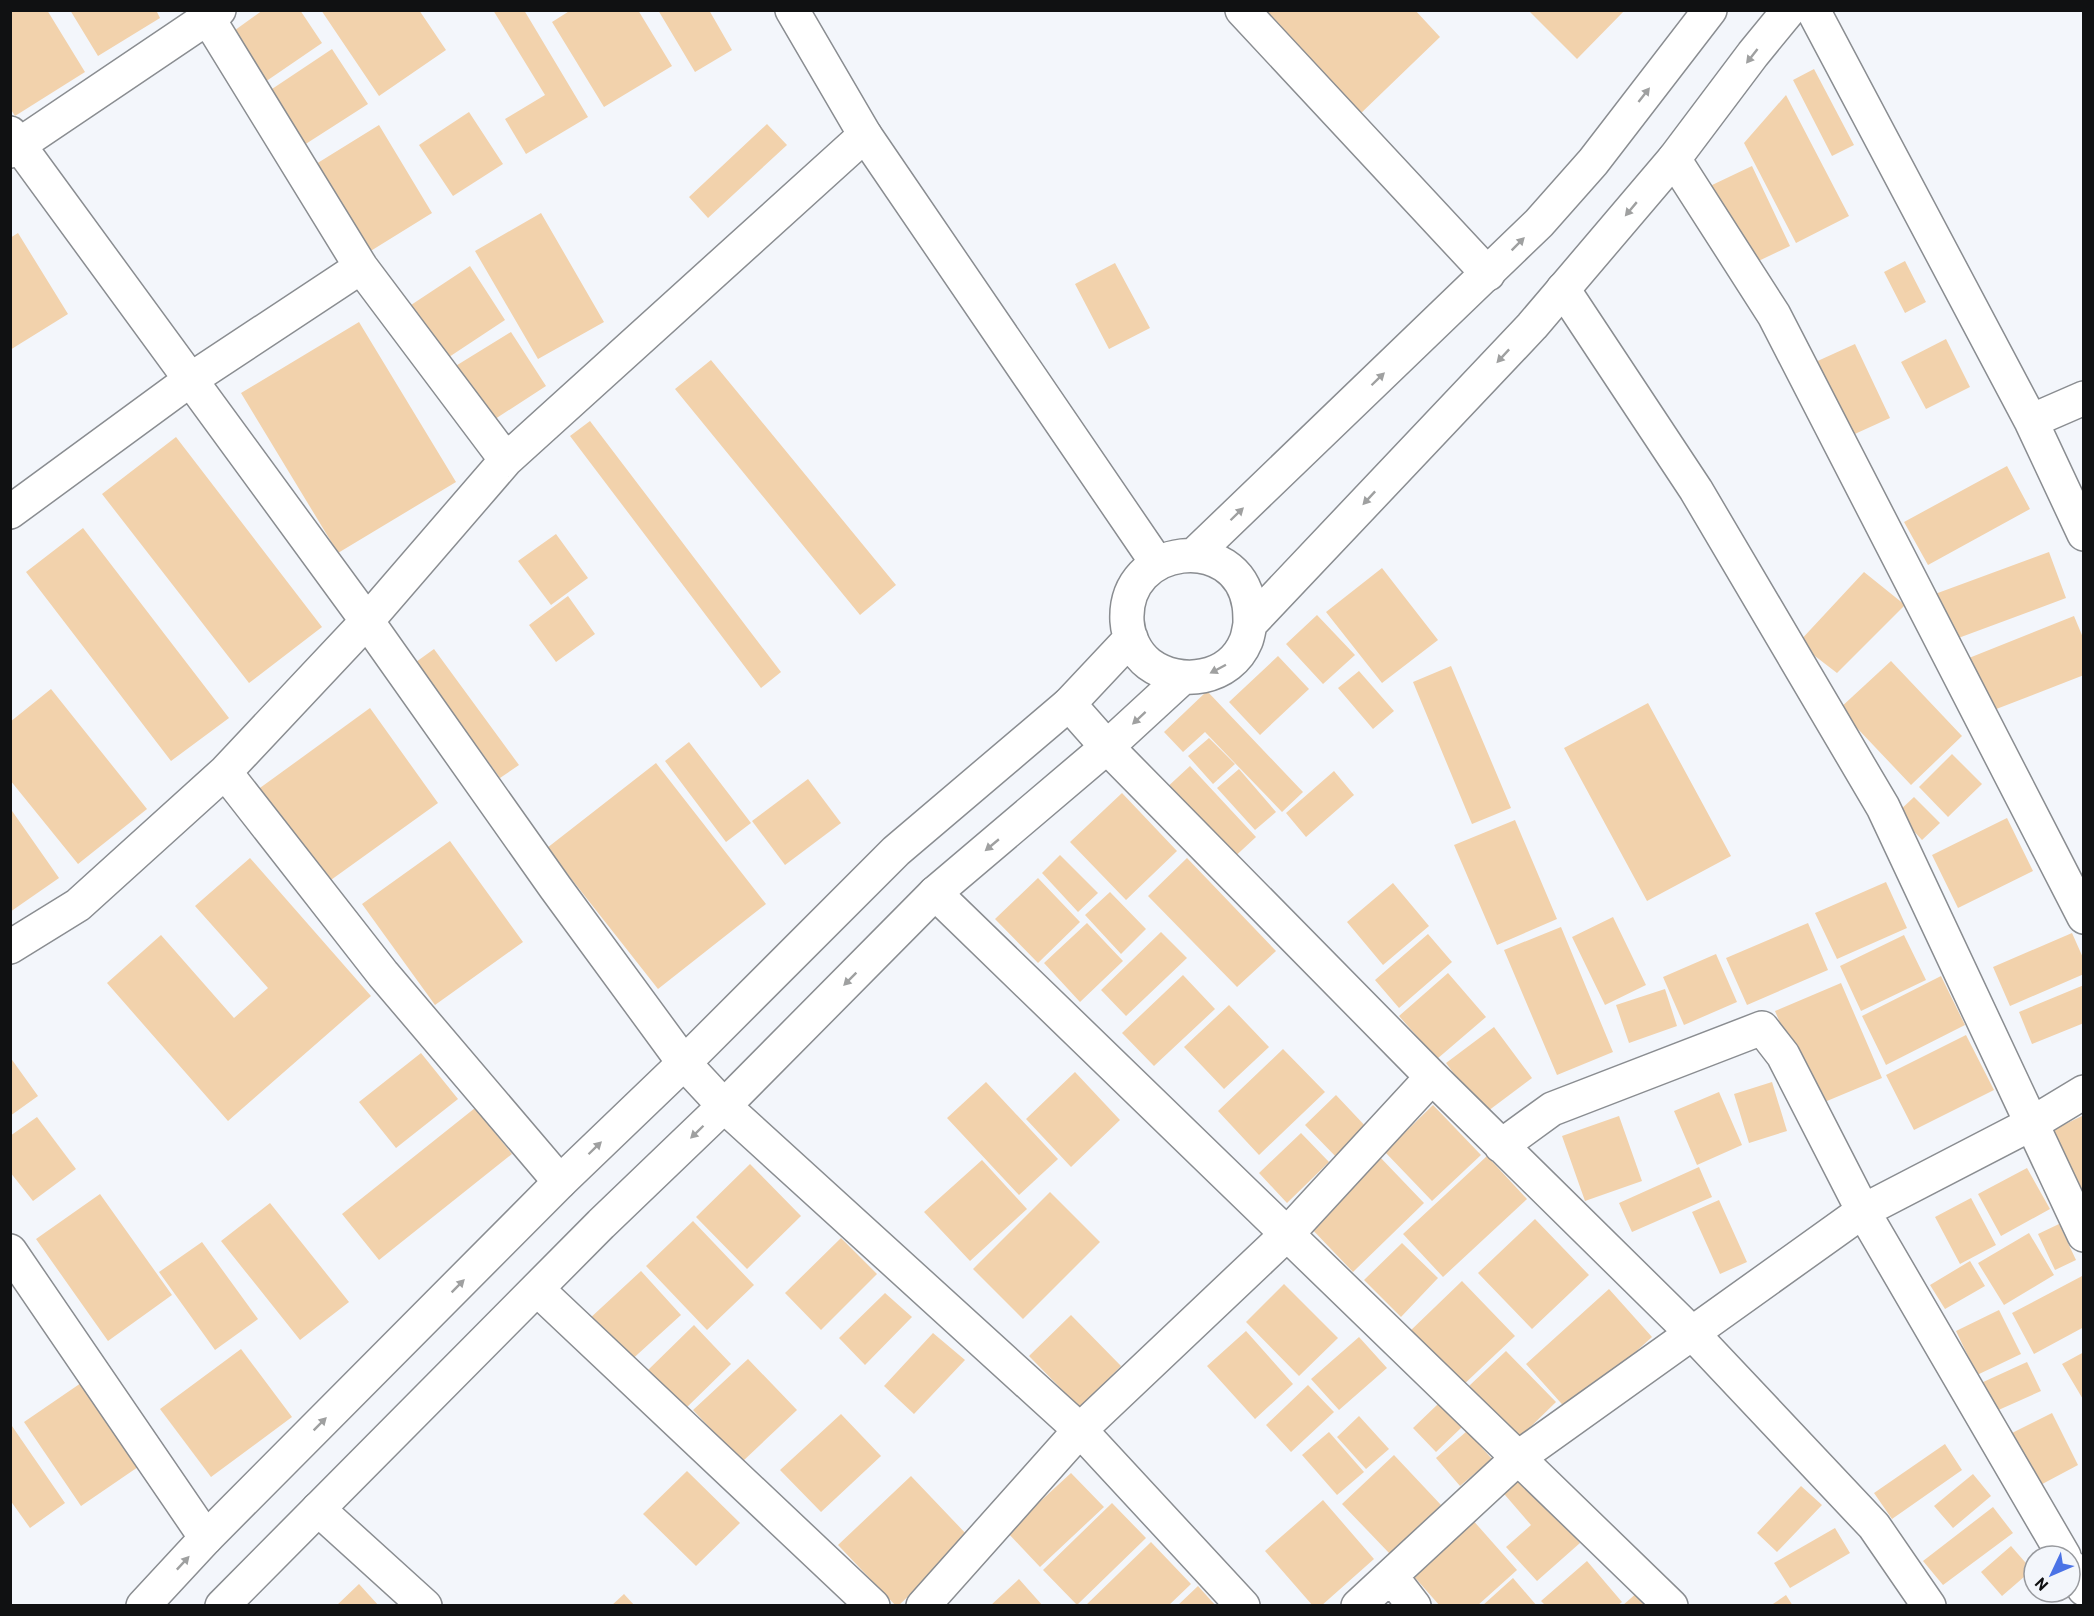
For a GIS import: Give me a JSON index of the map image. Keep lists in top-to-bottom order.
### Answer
{
  "north": "bottom left"
}
